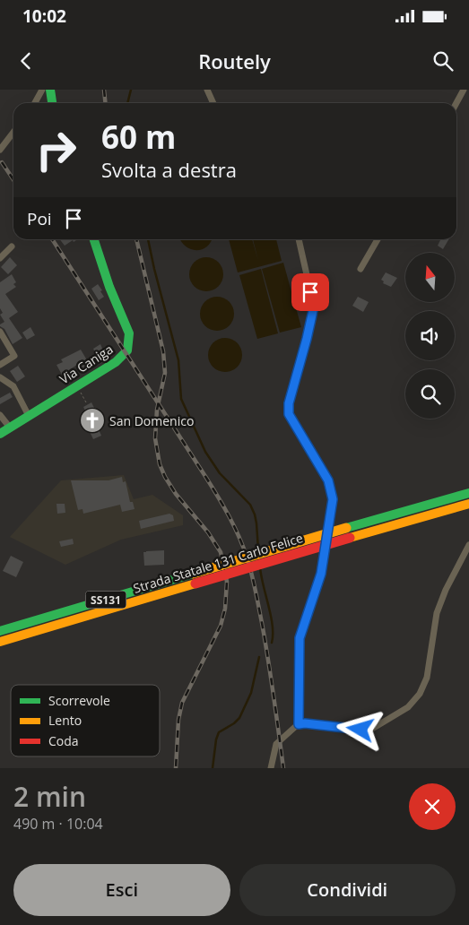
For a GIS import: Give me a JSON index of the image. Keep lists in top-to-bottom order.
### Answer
{
  "streets": {
    "main road": ["Via Caniga", "Strada Statale 131 Carlo Felice", "SS131"]
  },
  "places": {
    "church": ["San Domenico"]
  },
  "legend": ["Scorrevole", "Lento", "Coda"],
  "north": "top",
  "page": {
    "status": "10:02",
    "header": "Routely",
    "turn": ["60 m", "Svolta a destra"],
    "then": "Poi",
    "heading": ["2 min", "490 m · 10:04"],
    "buttons": ["Esci", "Condividi"]
  }
}
